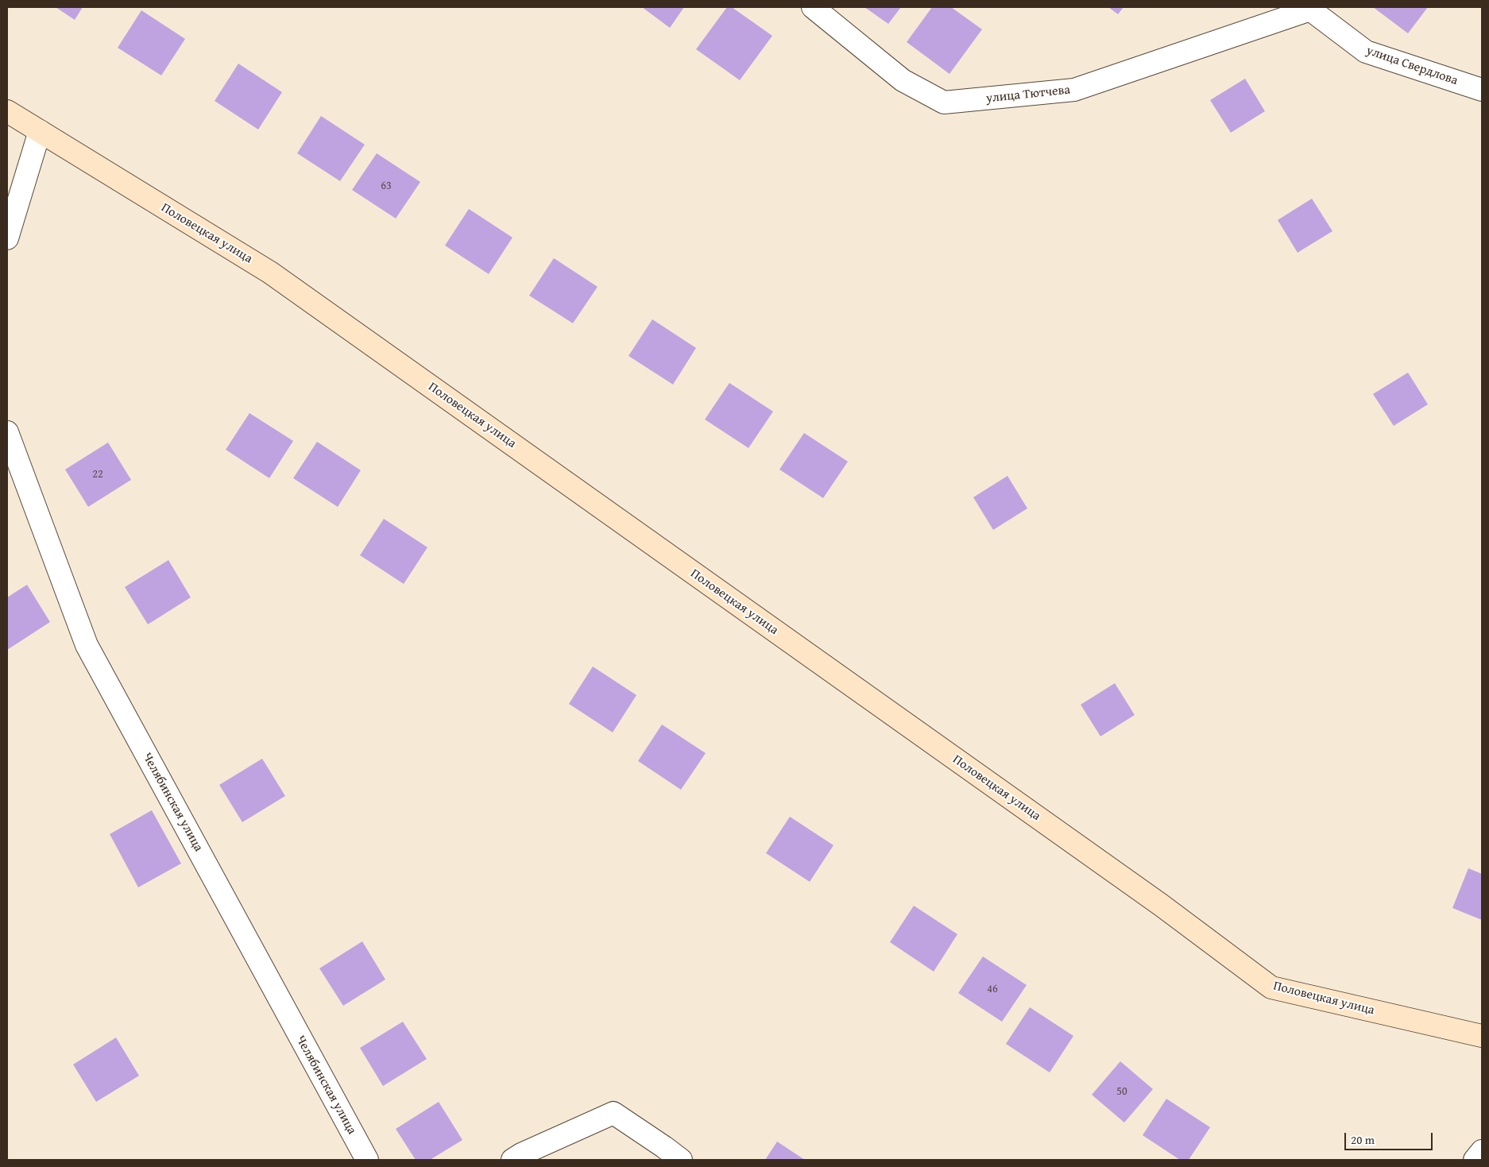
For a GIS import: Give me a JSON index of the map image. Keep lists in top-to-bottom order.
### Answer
{
  "streets": {
    "street": [
      "улица Свердлова",
      "улица Тютчева",
      "Половецкая улица",
      "Челябинская улица"
    ]
  },
  "crossings": [
    ["улица Свердлова", "улица Тютчева"]
  ],
  "house_numbers": [
    "63",
    "22",
    "46",
    "50"
  ],
  "scale_bar": "20 m"
}
